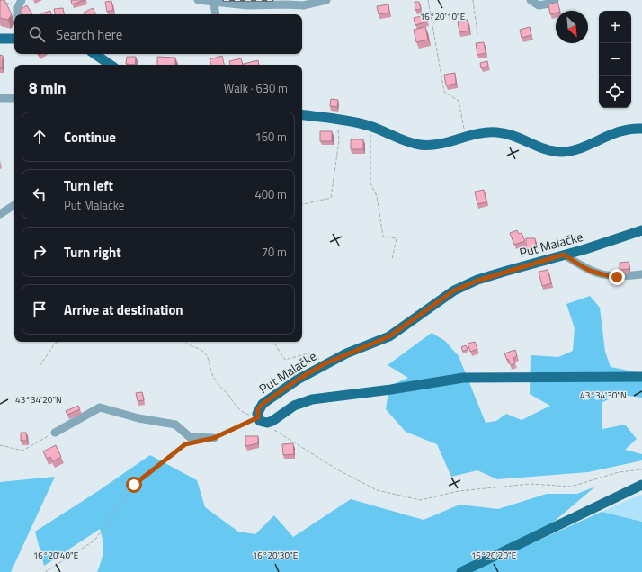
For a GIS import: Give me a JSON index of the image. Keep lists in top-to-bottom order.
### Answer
{
  "streets": {
    "main road": ["Put Malačke"]
  },
  "north": "bottom right",
  "page": {
    "map_buttons": ["+", "−"],
    "search": "Search here",
    "heading": ["8 min", "Walk · 630 m"],
    "list": [
      ["Continue", "160 m"],
      ["Turn left", "Put Malačke", "400 m"],
      ["Turn right", "70 m"],
      "Arrive at destination"
    ]
  },
  "coordinates": [
    "16°20'10\"E",
    "43°34'30\"N",
    "43°34'20\"N",
    "16°20'40\"E",
    "16°20'30\"E",
    "16°20'20\"E"
  ]
}
